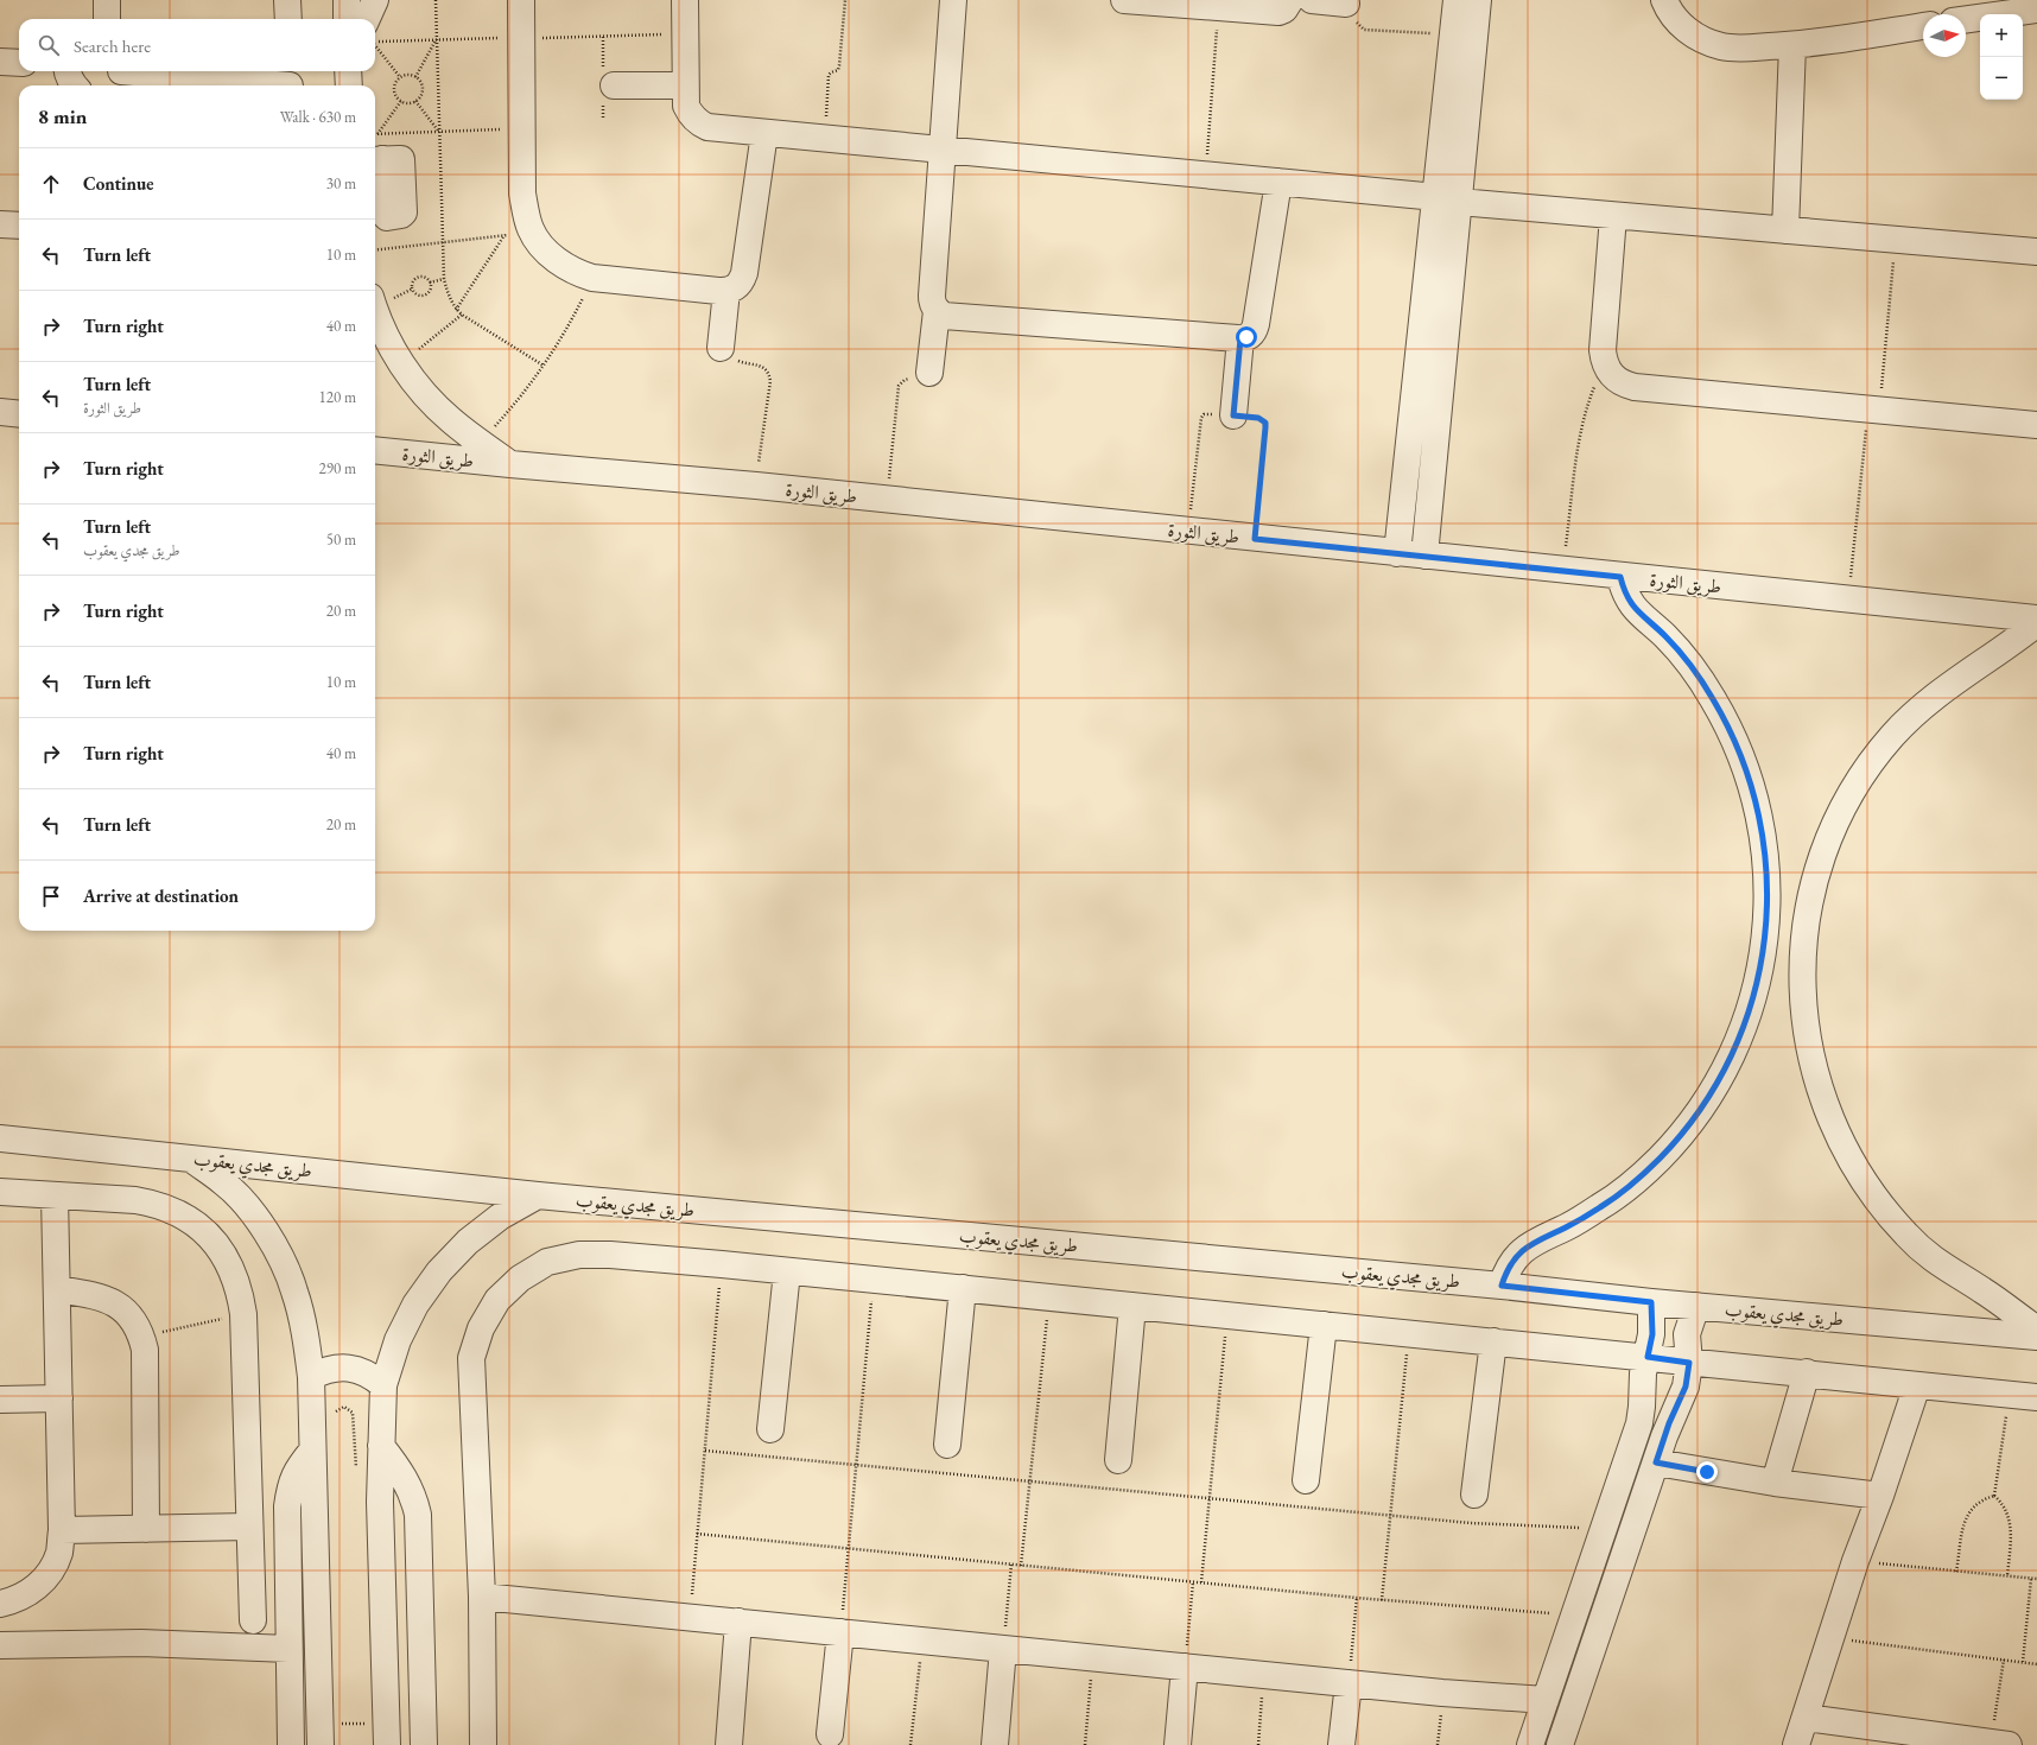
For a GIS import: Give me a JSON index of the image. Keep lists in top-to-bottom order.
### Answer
{
  "streets": {
    "street": ["طريق الثورة", "طريق مجدي يعقوب"]
  },
  "north": "right",
  "page": {
    "map_buttons": ["+", "−"],
    "search": "Search here",
    "heading": ["8 min", "Walk · 630 m"],
    "list": [
      ["Continue", "30 m"],
      ["Turn left", "10 m"],
      ["Turn right", "40 m"],
      ["Turn left", "طريق الثورة", "120 m"],
      ["Turn right", "290 m"],
      ["Turn left", "طريق مجدي يعقوب", "50 m"],
      ["Turn right", "20 m"],
      ["Turn left", "10 m"],
      ["Turn right", "40 m"],
      ["Turn left", "20 m"],
      "Arrive at destination"
    ]
  }
}
